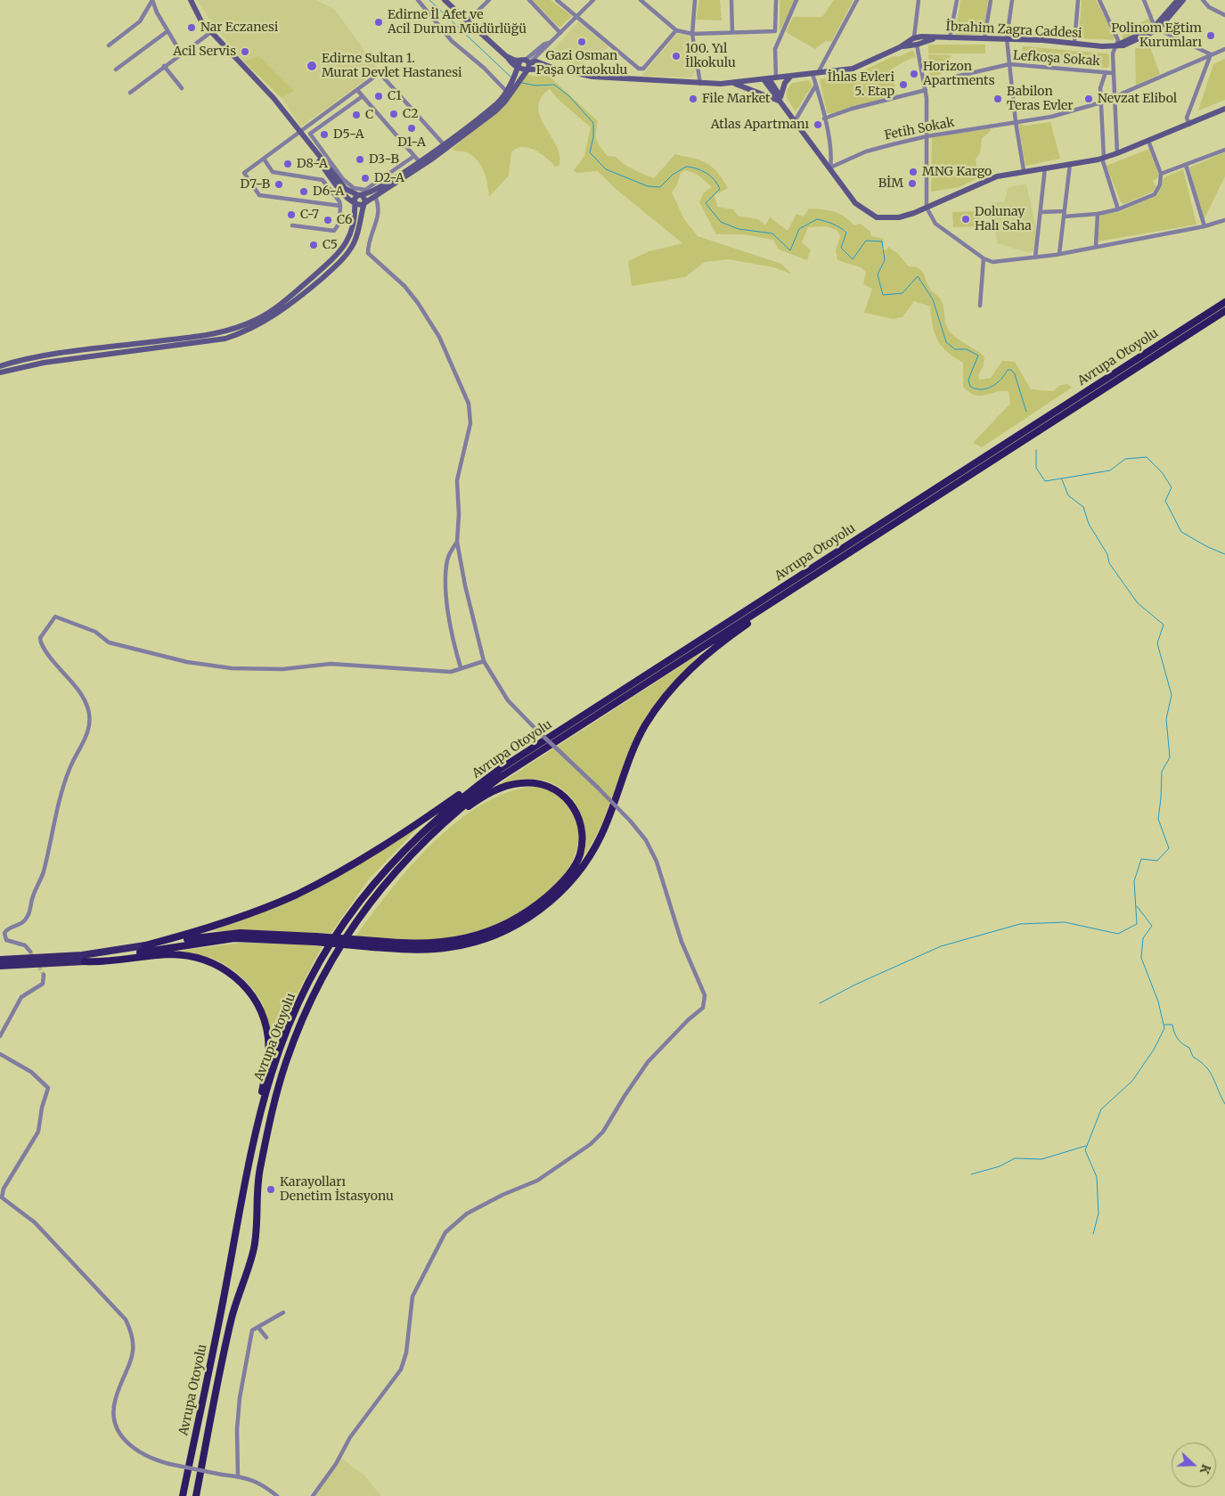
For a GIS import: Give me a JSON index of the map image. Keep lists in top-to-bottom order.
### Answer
{
  "streets": {
    "highway": ["Avrupa Otoyolu"],
    "main road": ["İbrahim Zagra Caddesi"],
    "street": ["Lefkoşa Sokak", "Fetih Sokak"]
  },
  "crossings": [
    ["Lefkoşa Sokak", "Fetih Sokak"]
  ],
  "places": [
    "Edirne İl Afet ve Acil Durum Müdürlüğü",
    "Nar Eczanesi",
    "Polinom Eğtim Kurumları",
    "Gazi Osman Paşa Ortaokulu",
    "Acil Servis",
    "100. Yıl İlkokulu",
    "Edirne Sultan 1. Murat Devlet Hastanesi",
    "Horizon Apartments",
    "İhlas Evleri 5. Etap",
    "C1",
    "File Market",
    "Babilon Teras Evler",
    "Nevzat Elibol",
    "C2",
    "C",
    "Atlas Apartmanı",
    "D1-A",
    "D5-A",
    "D3-B",
    "D8-A",
    "MNG Kargo",
    "D2-A",
    "BİM",
    "D7-B",
    "D6-A",
    "C-7",
    "Dolunay Halı Saha",
    "C6",
    "C5",
    "Karayolları Denetim İstasyonu"
  ],
  "north": "right"
}
